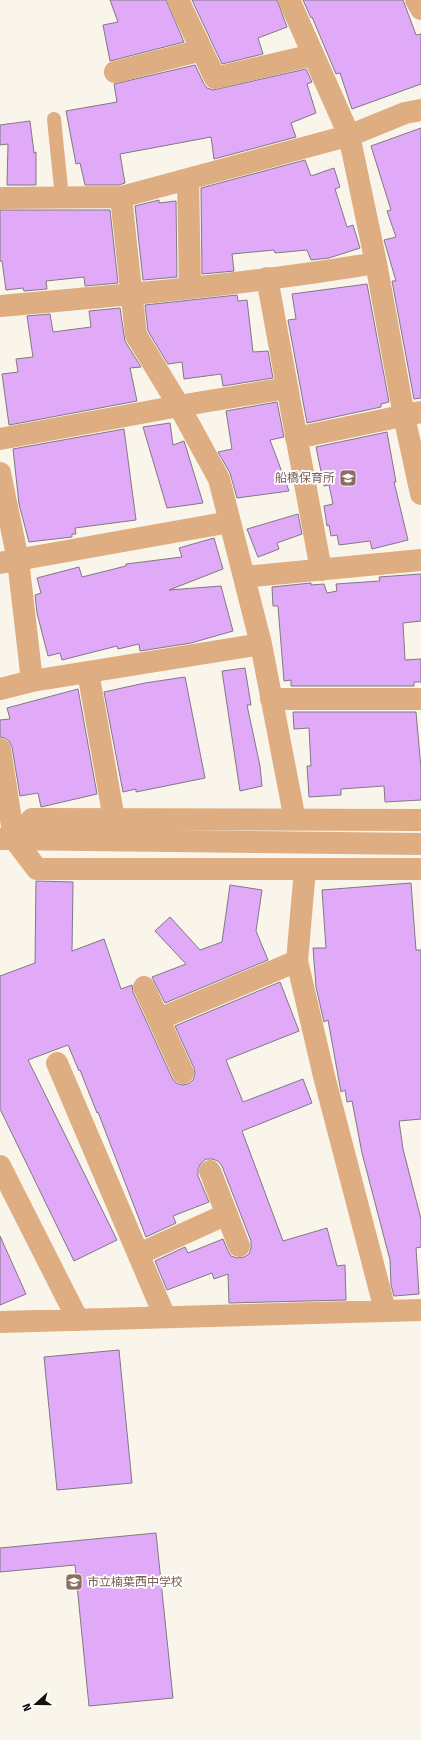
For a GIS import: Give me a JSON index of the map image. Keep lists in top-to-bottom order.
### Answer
{
  "places": {
    "school or university": ["船橋保育所", "市立楠葉西中学校"]
  },
  "north": "left"
}
